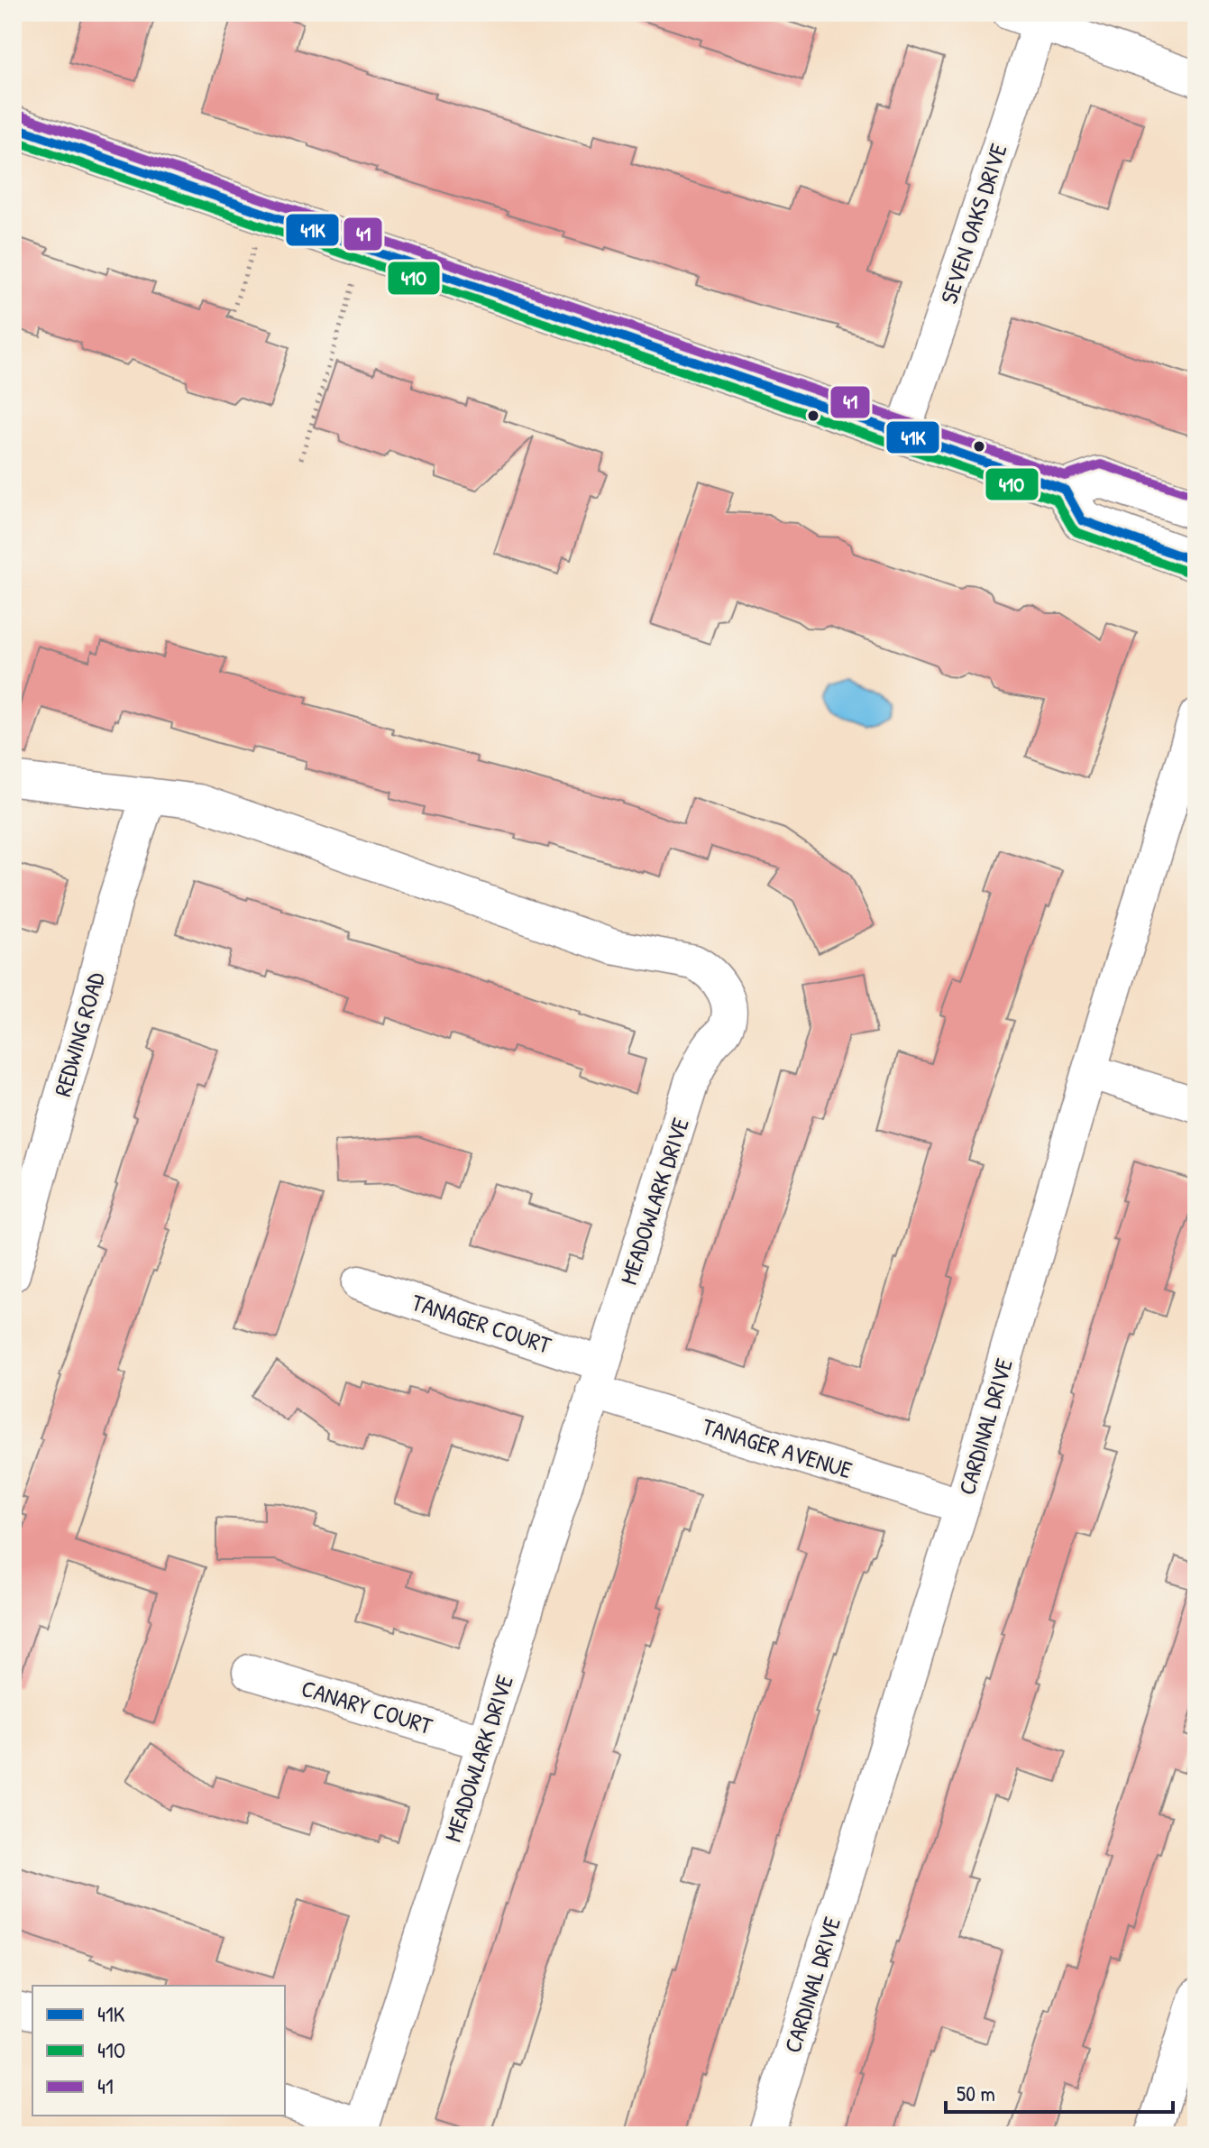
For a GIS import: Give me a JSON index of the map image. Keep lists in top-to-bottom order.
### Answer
{
  "streets": {
    "street": [
      "SEVEN OAKS DRIVE",
      "REDWING ROAD",
      "MEADOWLARK DRIVE",
      "TANAGER COURT",
      "CARDINAL DRIVE",
      "TANAGER AVENUE",
      "CANARY COURT"
    ]
  },
  "crossings": [
    ["REDWING ROAD", "MEADOWLARK DRIVE"],
    ["MEADOWLARK DRIVE", "TANAGER COURT"],
    ["MEADOWLARK DRIVE", "TANAGER AVENUE"],
    ["MEADOWLARK DRIVE", "CANARY COURT"],
    ["TANAGER COURT", "TANAGER AVENUE"],
    ["CARDINAL DRIVE", "TANAGER AVENUE"]
  ],
  "lines": ["transit line 41", "transit line 41K", "transit line 41O"],
  "legend": ["41K", "41O", "41"],
  "scale_bar": "50 m"
}
